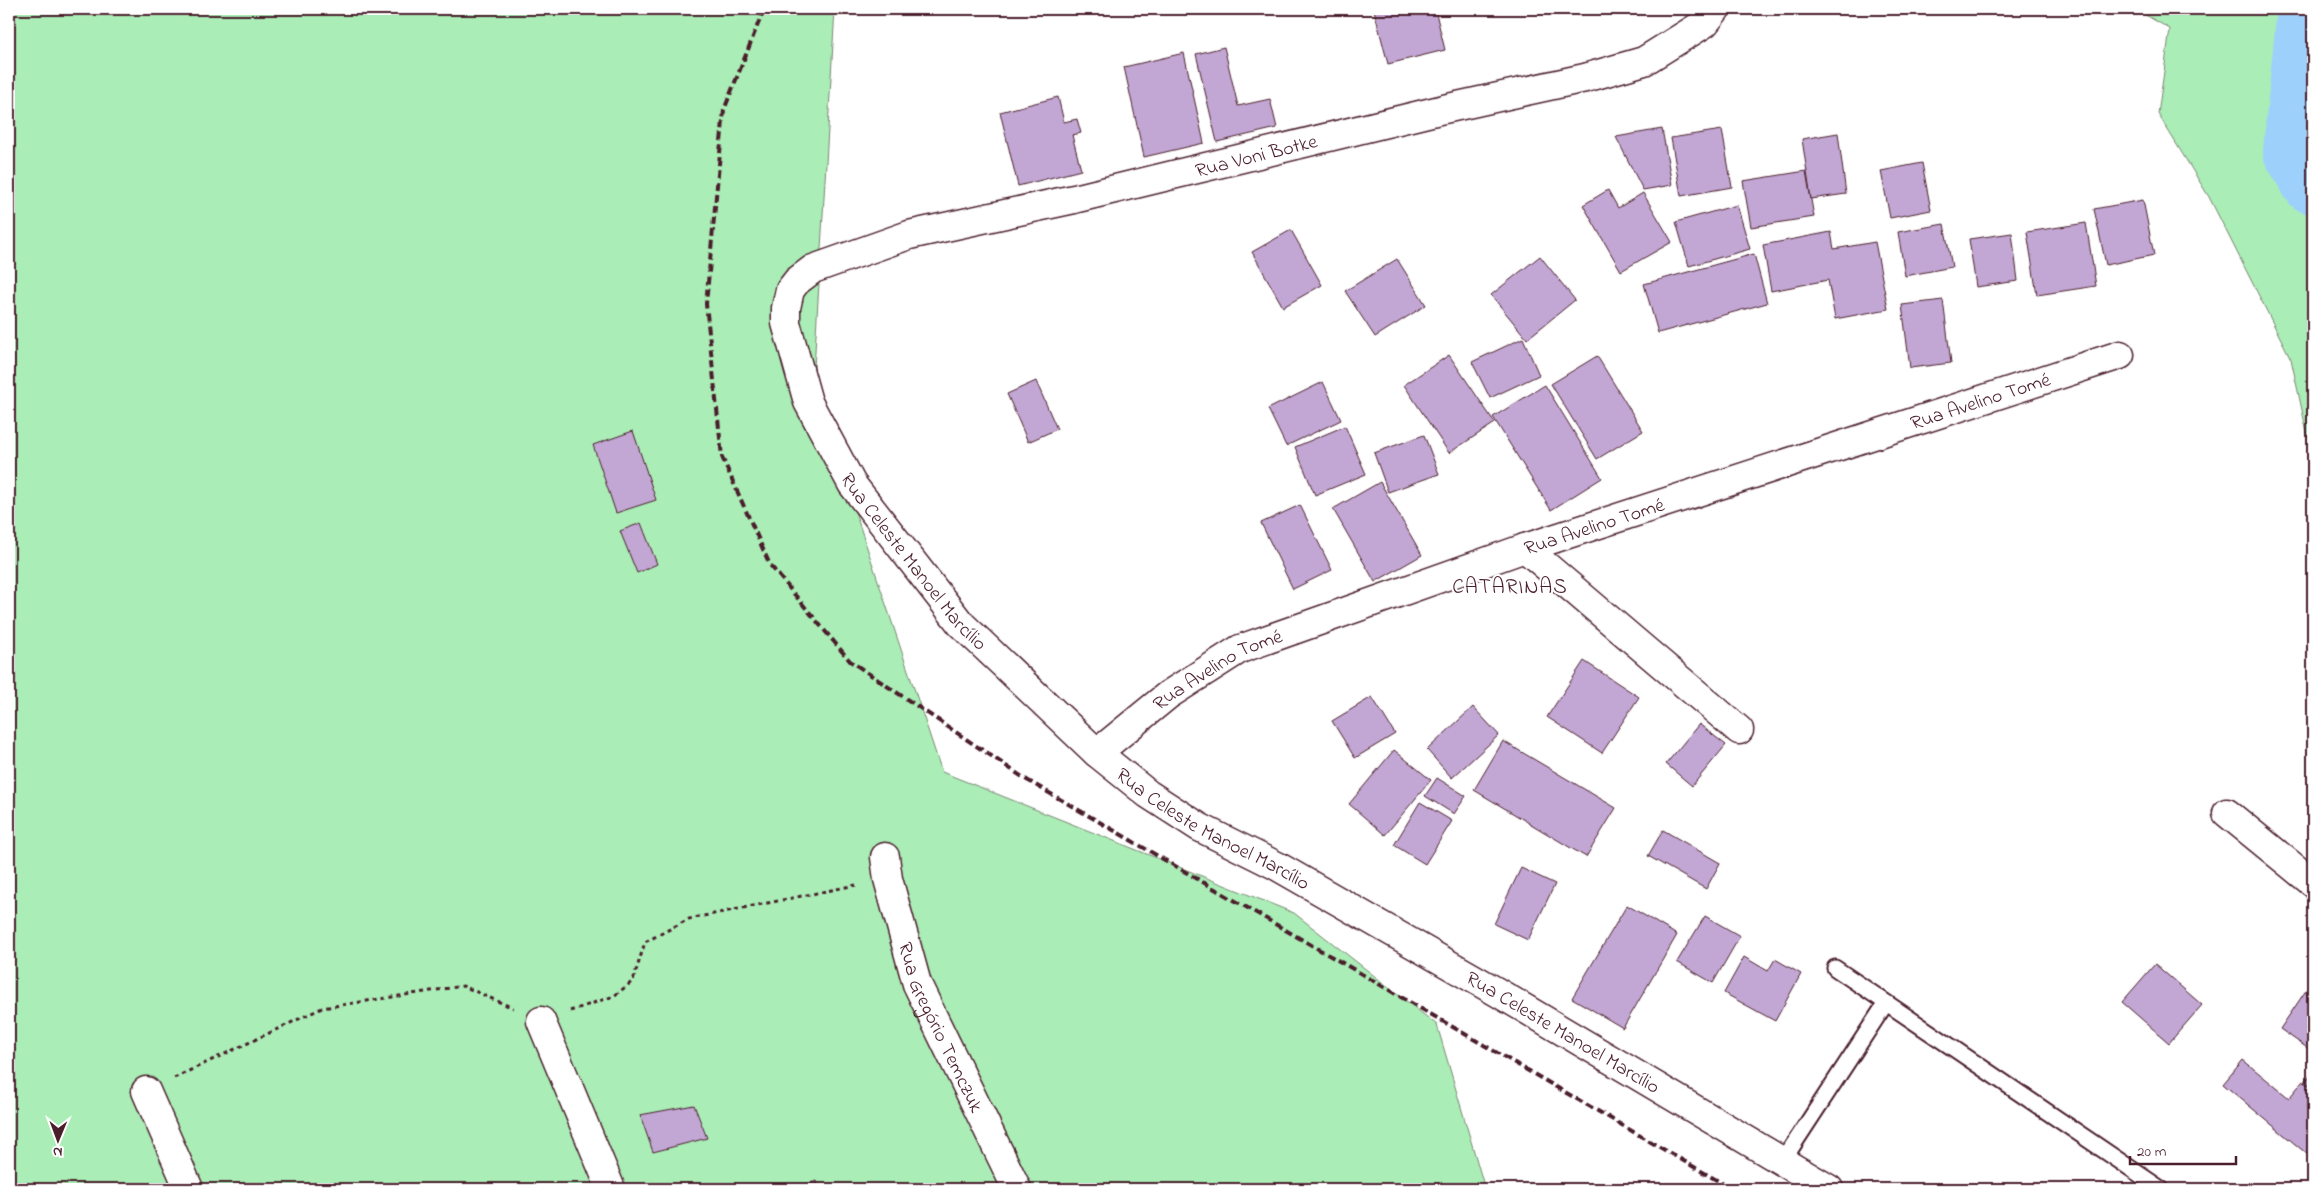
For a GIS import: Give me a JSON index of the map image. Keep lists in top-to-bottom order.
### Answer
{
  "streets": {
    "street": [
      "Rua Voni Botke",
      "Rua Avelino Tomé",
      "Rua Celeste Manoel Marcílio",
      "Rua Gregório Temczuk"
    ]
  },
  "crossings": [
    ["Rua Voni Botke", "Rua Celeste Manoel Marcílio"],
    ["Rua Avelino Tomé", "Rua Celeste Manoel Marcílio"]
  ],
  "districts": ["CATARINAS"],
  "scale_bar": "20 m",
  "north": "bottom"
}
